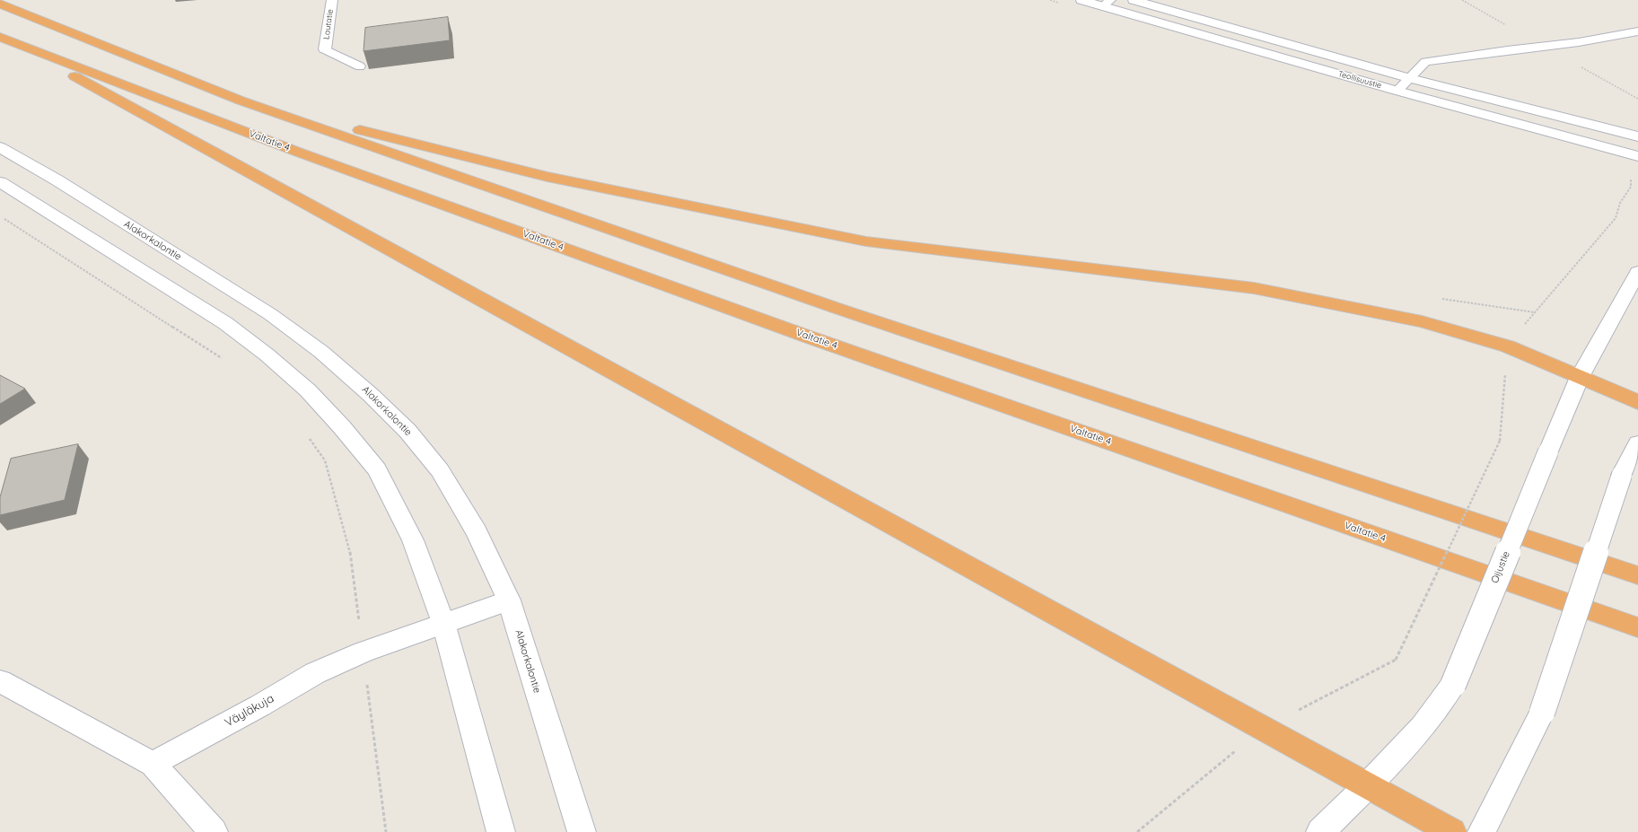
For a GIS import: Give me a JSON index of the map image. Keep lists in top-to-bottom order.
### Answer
{
  "streets": {
    "highway": ["Valtatie 4"],
    "street": [
      "Lautatie",
      "Teollisuustie",
      "Alakorkalontie",
      "Oijustie",
      "Väyläkuja"
    ]
  },
  "crossings": [
    ["Alakorkalontie", "Väyläkuja"]
  ]
}
